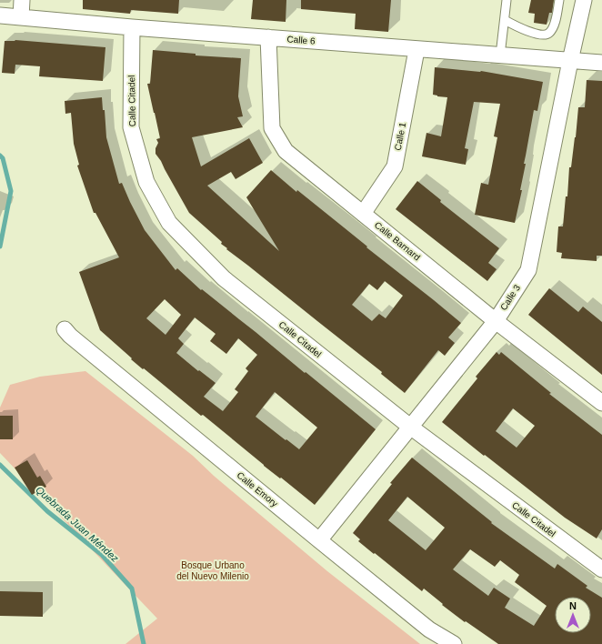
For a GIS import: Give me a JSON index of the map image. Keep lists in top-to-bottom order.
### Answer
{
  "streets": {
    "street": [
      "Calle 6",
      "Calle Citadel",
      "Calle 1",
      "Calle Barnard",
      "Calle 3",
      "Calle Emory"
    ]
  },
  "crossings": [
    ["Calle 6", "Calle Citadel"],
    ["Calle 6", "Calle 1"],
    ["Calle 6", "Calle Barnard"],
    ["Calle 6", "Calle 3"],
    ["Calle Citadel", "Calle 3"],
    ["Calle 1", "Calle Barnard"],
    ["Calle Barnard", "Calle 3"],
    ["Calle 3", "Calle Emory"]
  ],
  "water": ["Quebrada Juan Méndez"],
  "parks": ["Bosque Urbano del Nuevo Milenio"],
  "north": "top"
}
